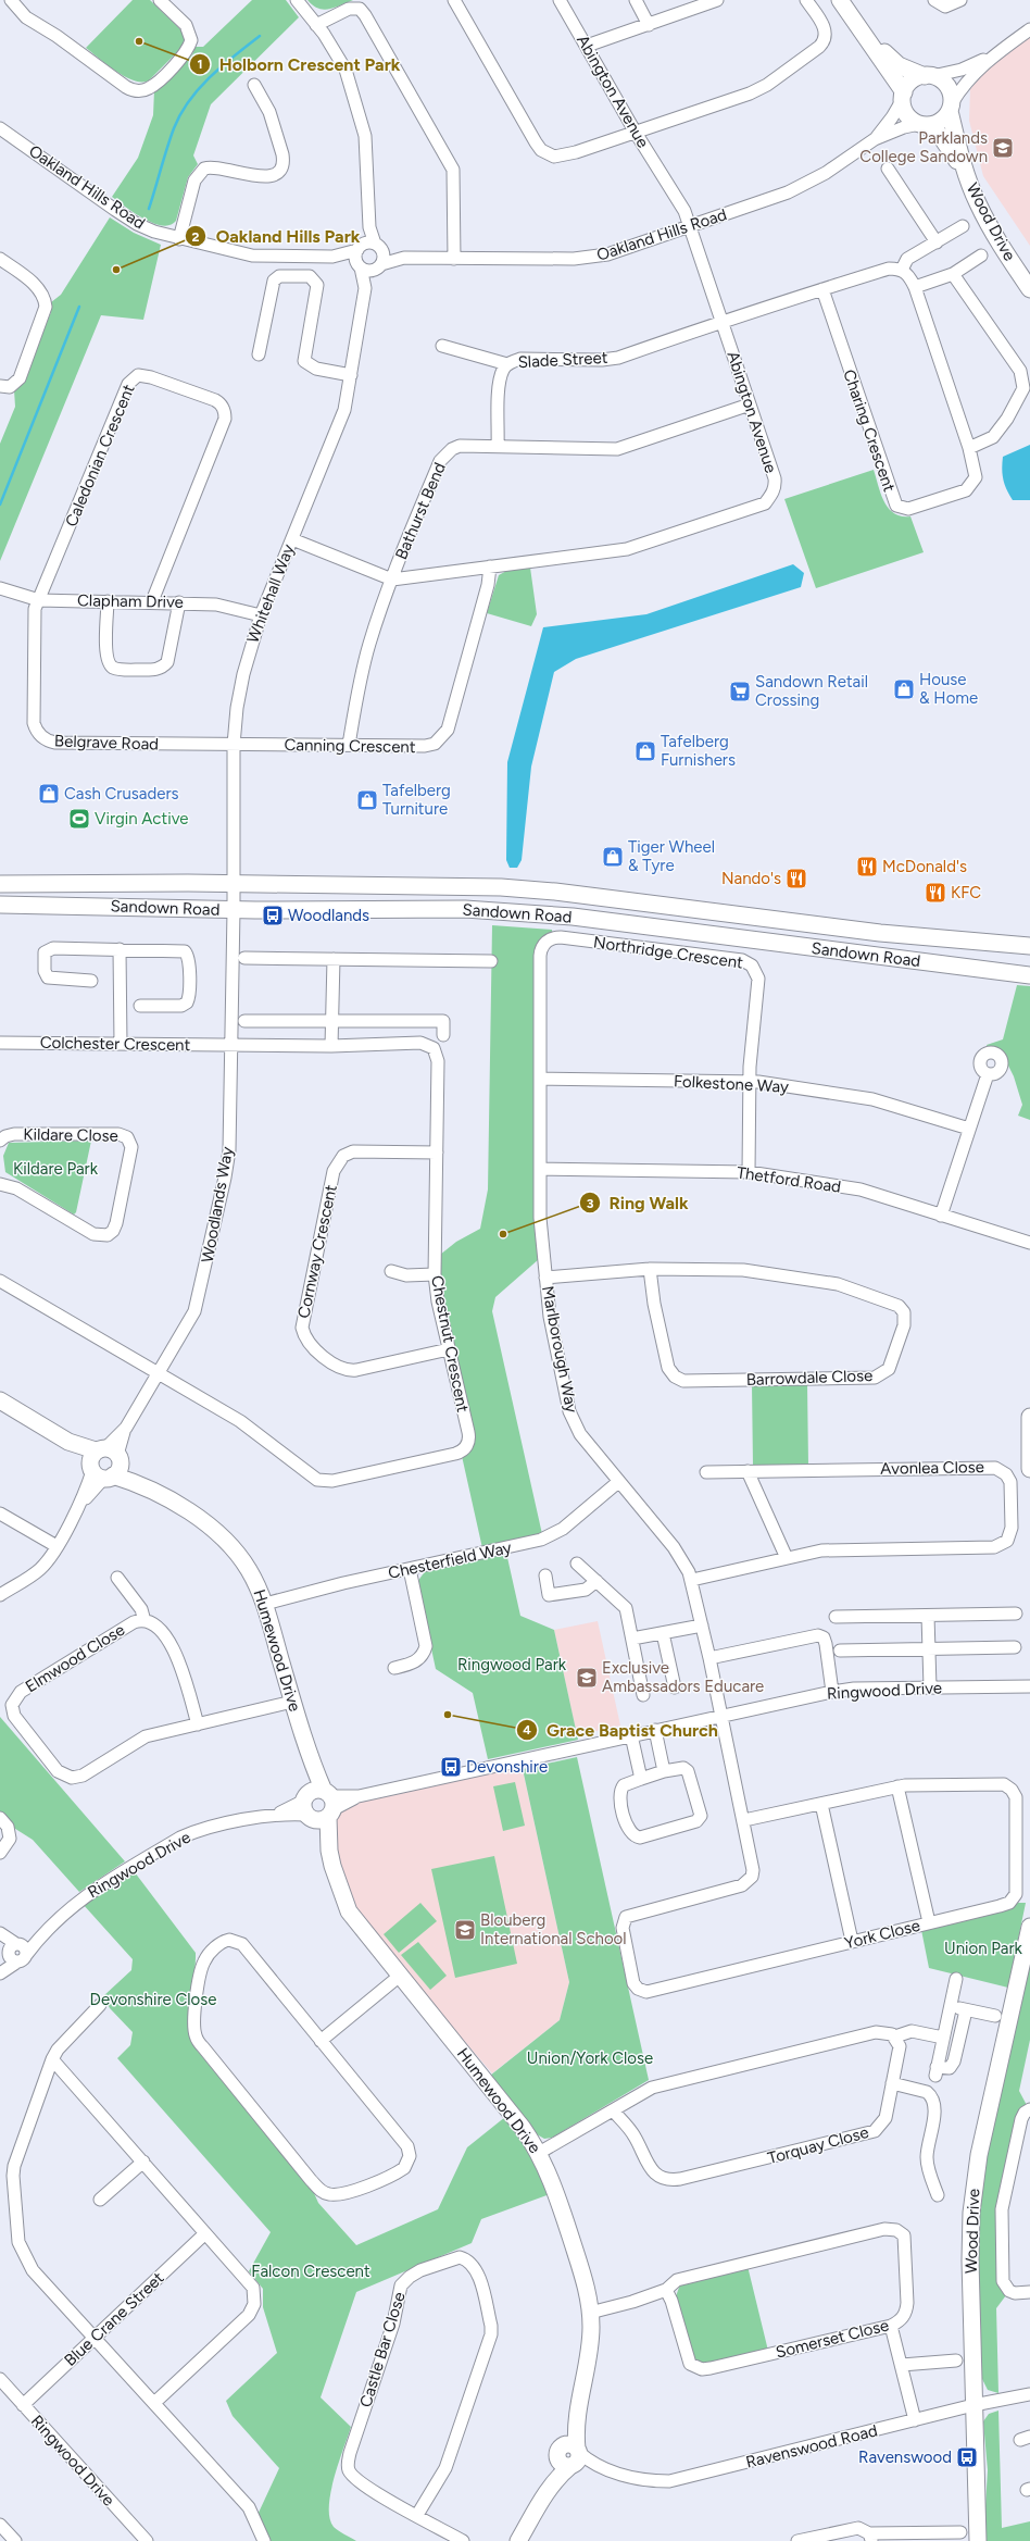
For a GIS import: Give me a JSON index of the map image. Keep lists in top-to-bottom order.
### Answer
{
  "streets": {
    "street": [
      "Abington Avenue",
      "Oakland Hills Road",
      "Wood Drive",
      "Slade Street",
      "Charing Crescent",
      "Caledonian Crescent",
      "Bathurst Bend",
      "Whitehall Way",
      "Clapham Drive",
      "Belgrave Road",
      "Canning Crescent",
      "Sandown Road",
      "Northridge Crescent",
      "Colchester Crescent",
      "Folkestone Way",
      "Kildare Close",
      "Thetford Road",
      "Woodlands Way",
      "Cornway Crescent",
      "Chestnut Crescent",
      "Marlborough Way",
      "Barrowdale Close",
      "Avonlea Close",
      "Chesterfield Way",
      "Humewood Drive",
      "Elmwood Close",
      "Ringwood Drive",
      "York Close",
      "Torquay Close",
      "Blue Crane Street",
      "Somerset Close",
      "Castle Bar Close",
      "Ravenswood Road"
    ]
  },
  "crossings": [
    ["Abington Avenue", "Oakland Hills Road"],
    ["Abington Avenue", "Slade Street"],
    ["Abington Avenue", "Bathurst Bend"],
    ["Abington Avenue", "Whitehall Way"],
    ["Abington Avenue", "Canning Crescent"],
    ["Oakland Hills Road", "Wood Drive"],
    ["Oakland Hills Road", "Whitehall Way"],
    ["Wood Drive", "Ravenswood Road"],
    ["Slade Street", "Bathurst Bend"],
    ["Caledonian Crescent", "Clapham Drive"],
    ["Caledonian Crescent", "Belgrave Road"],
    ["Bathurst Bend", "Canning Crescent"],
    ["Whitehall Way", "Clapham Drive"],
    ["Whitehall Way", "Belgrave Road"],
    ["Whitehall Way", "Canning Crescent"],
    ["Whitehall Way", "Sandown Road"],
    ["Whitehall Way", "Woodlands Way"],
    ["Clapham Drive", "Belgrave Road"],
    ["Belgrave Road", "Canning Crescent"],
    ["Sandown Road", "Woodlands Way"],
    ["Northridge Crescent", "Folkestone Way"],
    ["Northridge Crescent", "Marlborough Way"],
    ["Colchester Crescent", "Woodlands Way"],
    ["Colchester Crescent", "Chestnut Crescent"],
    ["Folkestone Way", "Marlborough Way"],
    ["Thetford Road", "Marlborough Way"],
    ["Woodlands Way", "Chestnut Crescent"],
    ["Woodlands Way", "Humewood Drive"],
    ["Cornway Crescent", "Chestnut Crescent"],
    ["Marlborough Way", "Barrowdale Close"],
    ["Marlborough Way", "Avonlea Close"],
    ["Marlborough Way", "Chesterfield Way"],
    ["Marlborough Way", "Ringwood Drive"],
    ["Marlborough Way", "York Close"],
    ["Chesterfield Way", "Humewood Drive"],
    ["Humewood Drive", "Elmwood Close"],
    ["Humewood Drive", "Ringwood Drive"],
    ["Humewood Drive", "Somerset Close"],
    ["Humewood Drive", "Ravenswood Road"],
    ["Ringwood Drive", "York Close"],
    ["Ringwood Drive", "Blue Crane Street"]
  ],
  "parks": [
    "Kildare Park",
    "Ringwood Park",
    "Union Park",
    "Devonshire Close",
    "Union/York Close",
    "Falcon Crescent"
  ],
  "places": {
    "other": [
      "Holborn Crescent Park",
      "Oakland Hills Park",
      "Ring Walk",
      "Grace Baptist Church"
    ],
    "school or university": ["Parklands College Sandown", "Exclusive Ambassadors Educare", "Blouberg International School"],
    "shop": [
      "House & Home",
      "Tafelberg Furnishers",
      "Cash Crusaders",
      "Tafelberg Turniture",
      "Tiger Wheel & Tyre"
    ],
    "supermarket": ["Sandown Retail Crossing"],
    "sports": ["Virgin Active"],
    "restaurant": ["McDonald's", "Nando's", "KFC"],
    "bus stop": ["Woodlands", "Devonshire", "Ravenswood"]
  }
}
